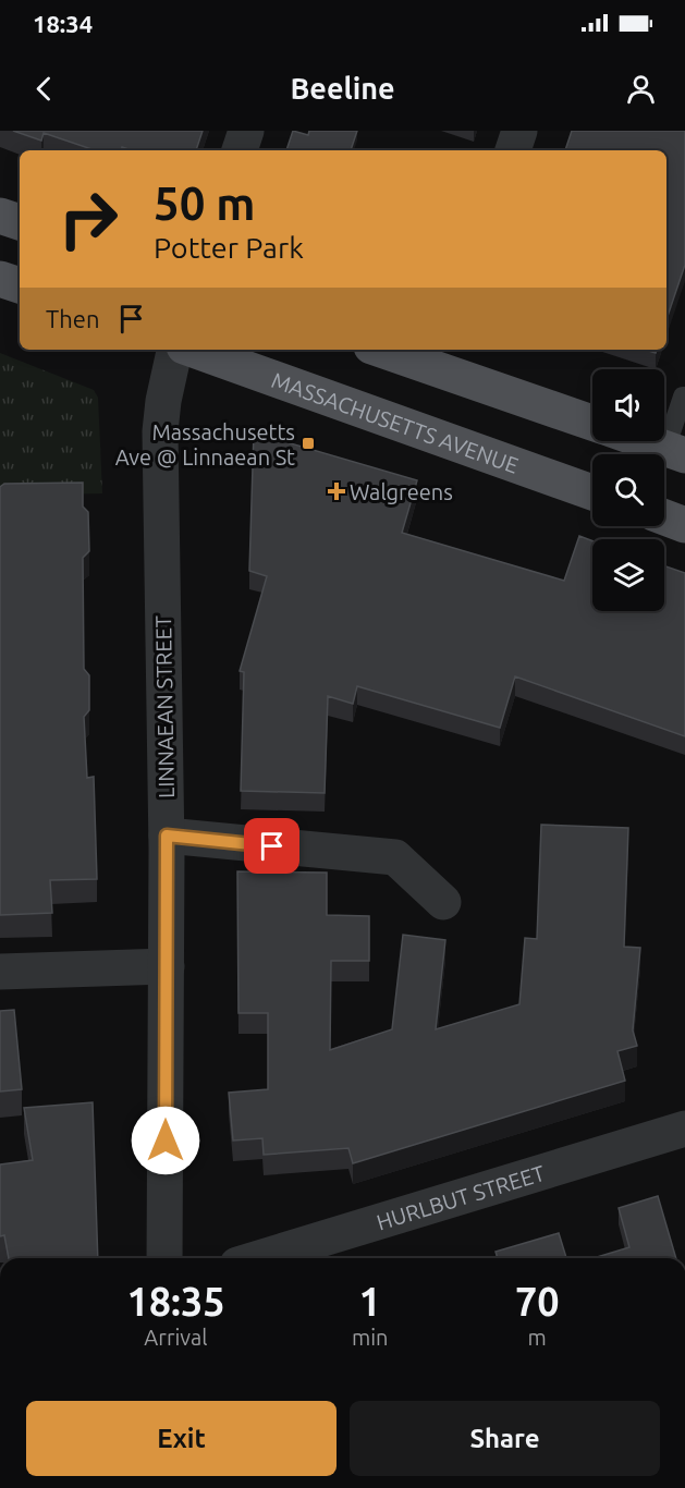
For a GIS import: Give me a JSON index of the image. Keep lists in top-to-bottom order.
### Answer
{
  "streets": {
    "main road": ["MASSACHUSETTS AVENUE"],
    "street": ["LINNAEAN STREET", "HURLBUT STREET"]
  },
  "places": {
    "transit": ["Massachusetts Ave @ Linnaean St"],
    "health": ["Walgreens"]
  },
  "page": {
    "status": "18:34",
    "header": "Beeline",
    "turn": ["50 m", "Potter Park"],
    "then": "Then",
    "eta": [
      "18:35",
      "Arrival",
      "1",
      "min",
      "70",
      "m"
    ],
    "buttons": ["Exit", "Share"]
  }
}
